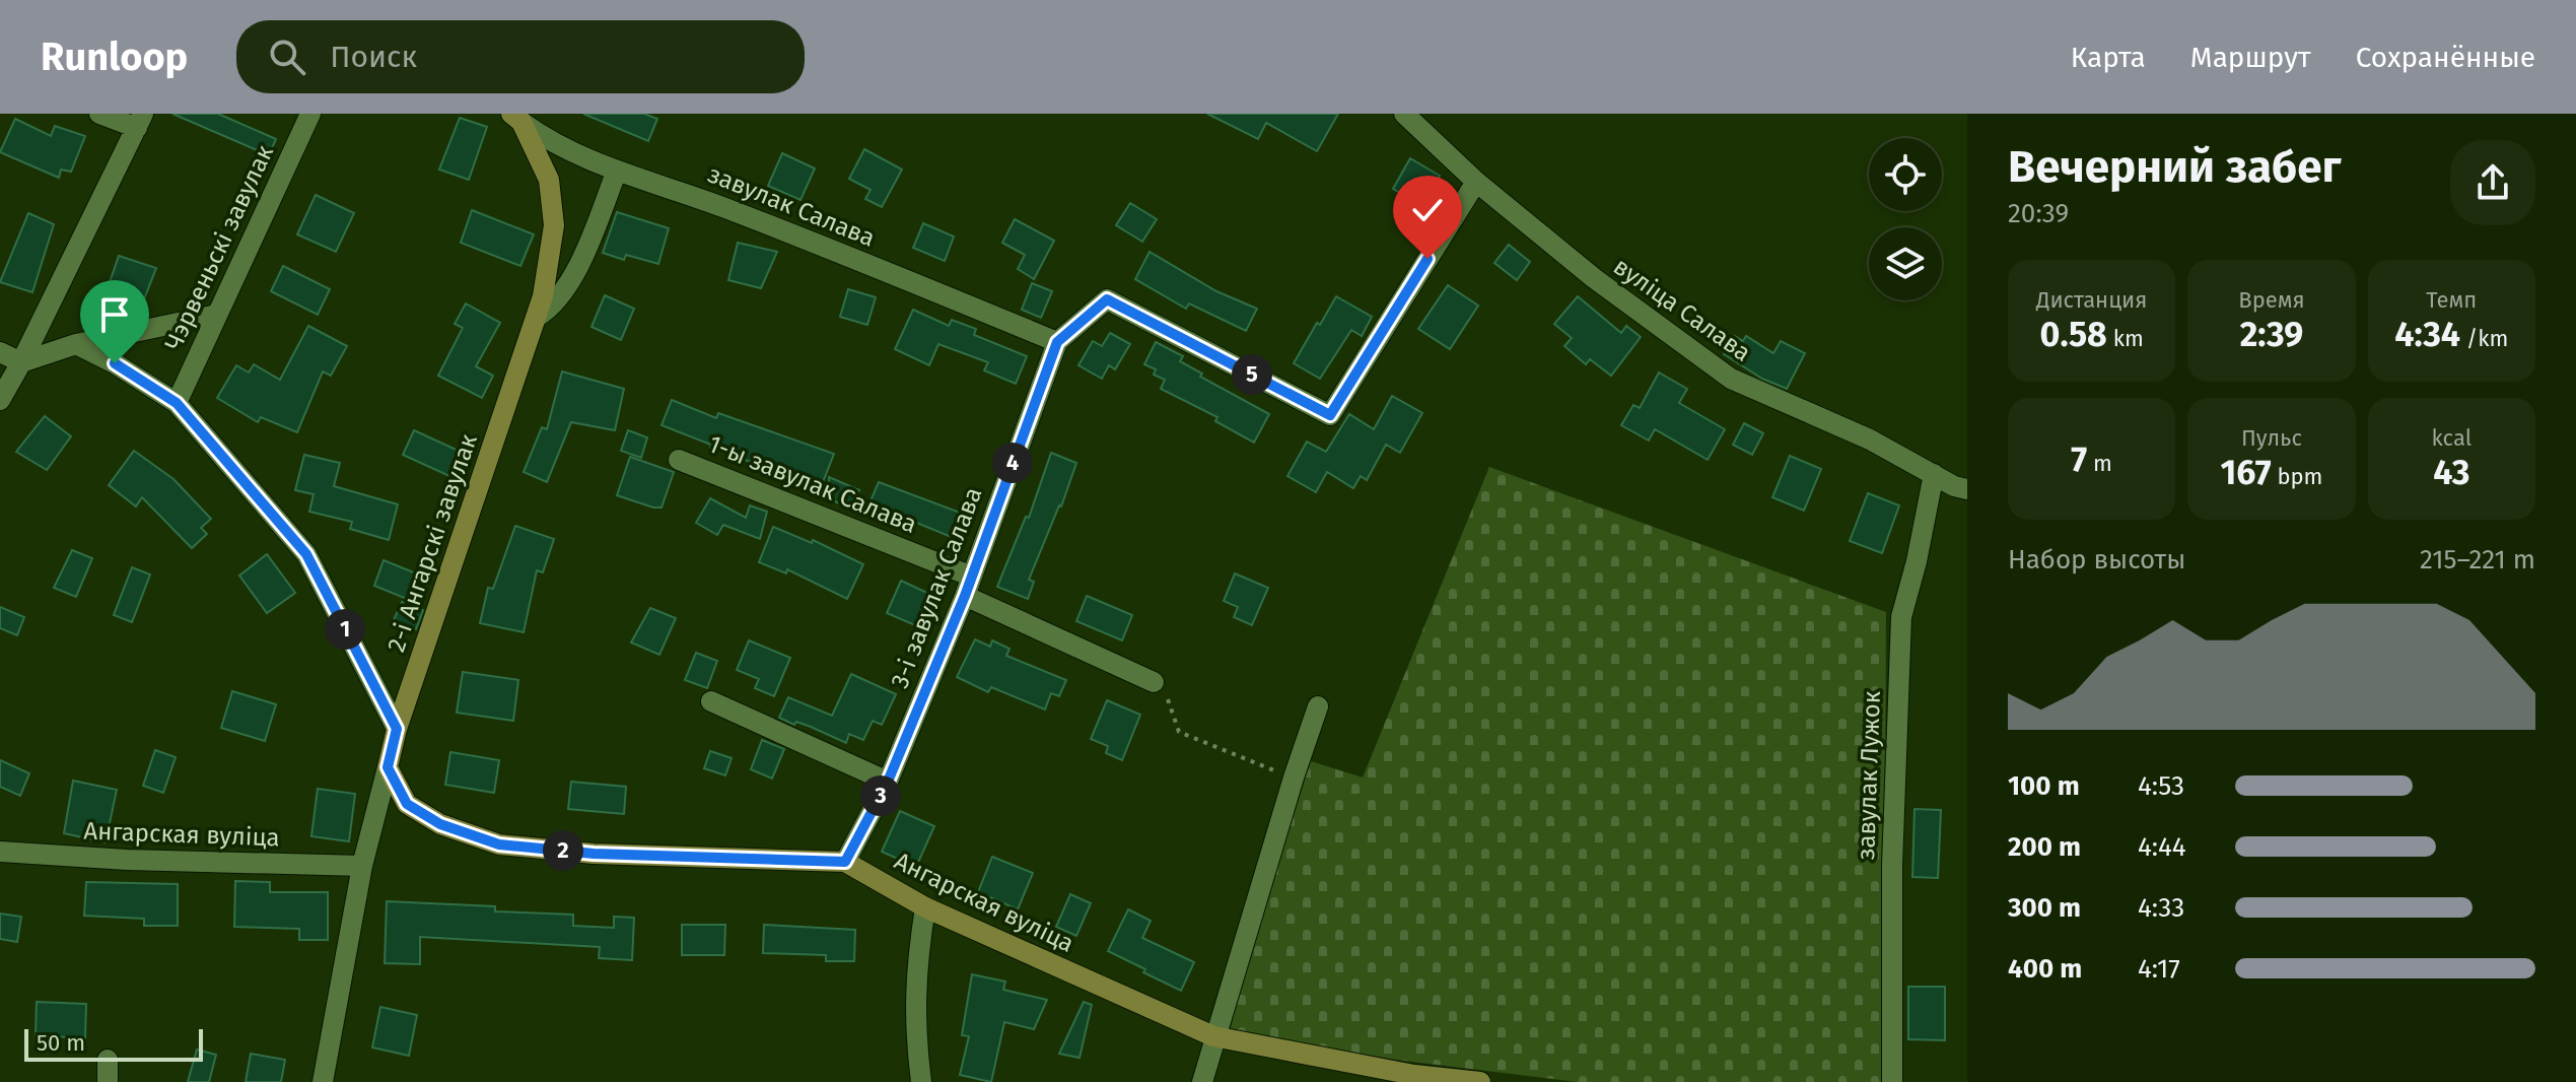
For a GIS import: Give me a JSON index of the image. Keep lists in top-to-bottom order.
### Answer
{
  "streets": {
    "street": [
      "завулак Салава",
      "Чэрвеньскі завулак",
      "вуліца Салава",
      "1-ы завулак Салава",
      "2-і Ангарскі завулак",
      "3-і завулак Салава",
      "завулак Лужок",
      "Ангарская вуліца"
    ]
  },
  "crossings": [
    ["завулак Салава", "2-і Ангарскі завулак"],
    ["завулак Салава", "3-і завулак Салава"],
    ["вуліца Салава", "3-і завулак Салава"],
    ["вуліца Салава", "завулак Лужок"],
    ["1-ы завулак Салава", "3-і завулак Салава"],
    ["2-і Ангарскі завулак", "Ангарская вуліца"],
    ["3-і завулак Салава", "Ангарская вуліца"]
  ],
  "scale_bar": "50 m",
  "page": {
    "header": "Runloop",
    "search": "Поиск",
    "nav": ["Карта", "Маршрут", "Сохранённые"],
    "heading": ["Вечерний забег", "20:39"],
    "stats": [
      ["Дистанция", "0.58 km"],
      ["Время", "2:39"],
      ["Темп", "4:34 /km"],
      ["7 m"],
      ["Пульс", "167 bpm"],
      ["kcal", "43"]
    ],
    "pins": [
      "5",
      "4",
      "1",
      "3",
      "2"
    ],
    "chart": ["Набор высоты", "215–221 m"],
    "list": [
      {
        "name": "100 m",
        "note": "4:53"
      },
      {
        "name": "200 m",
        "note": "4:44"
      },
      {
        "name": "300 m",
        "note": "4:33"
      },
      {
        "name": "400 m",
        "note": "4:17"
      }
    ],
    "scale": "50 m"
  }
}
